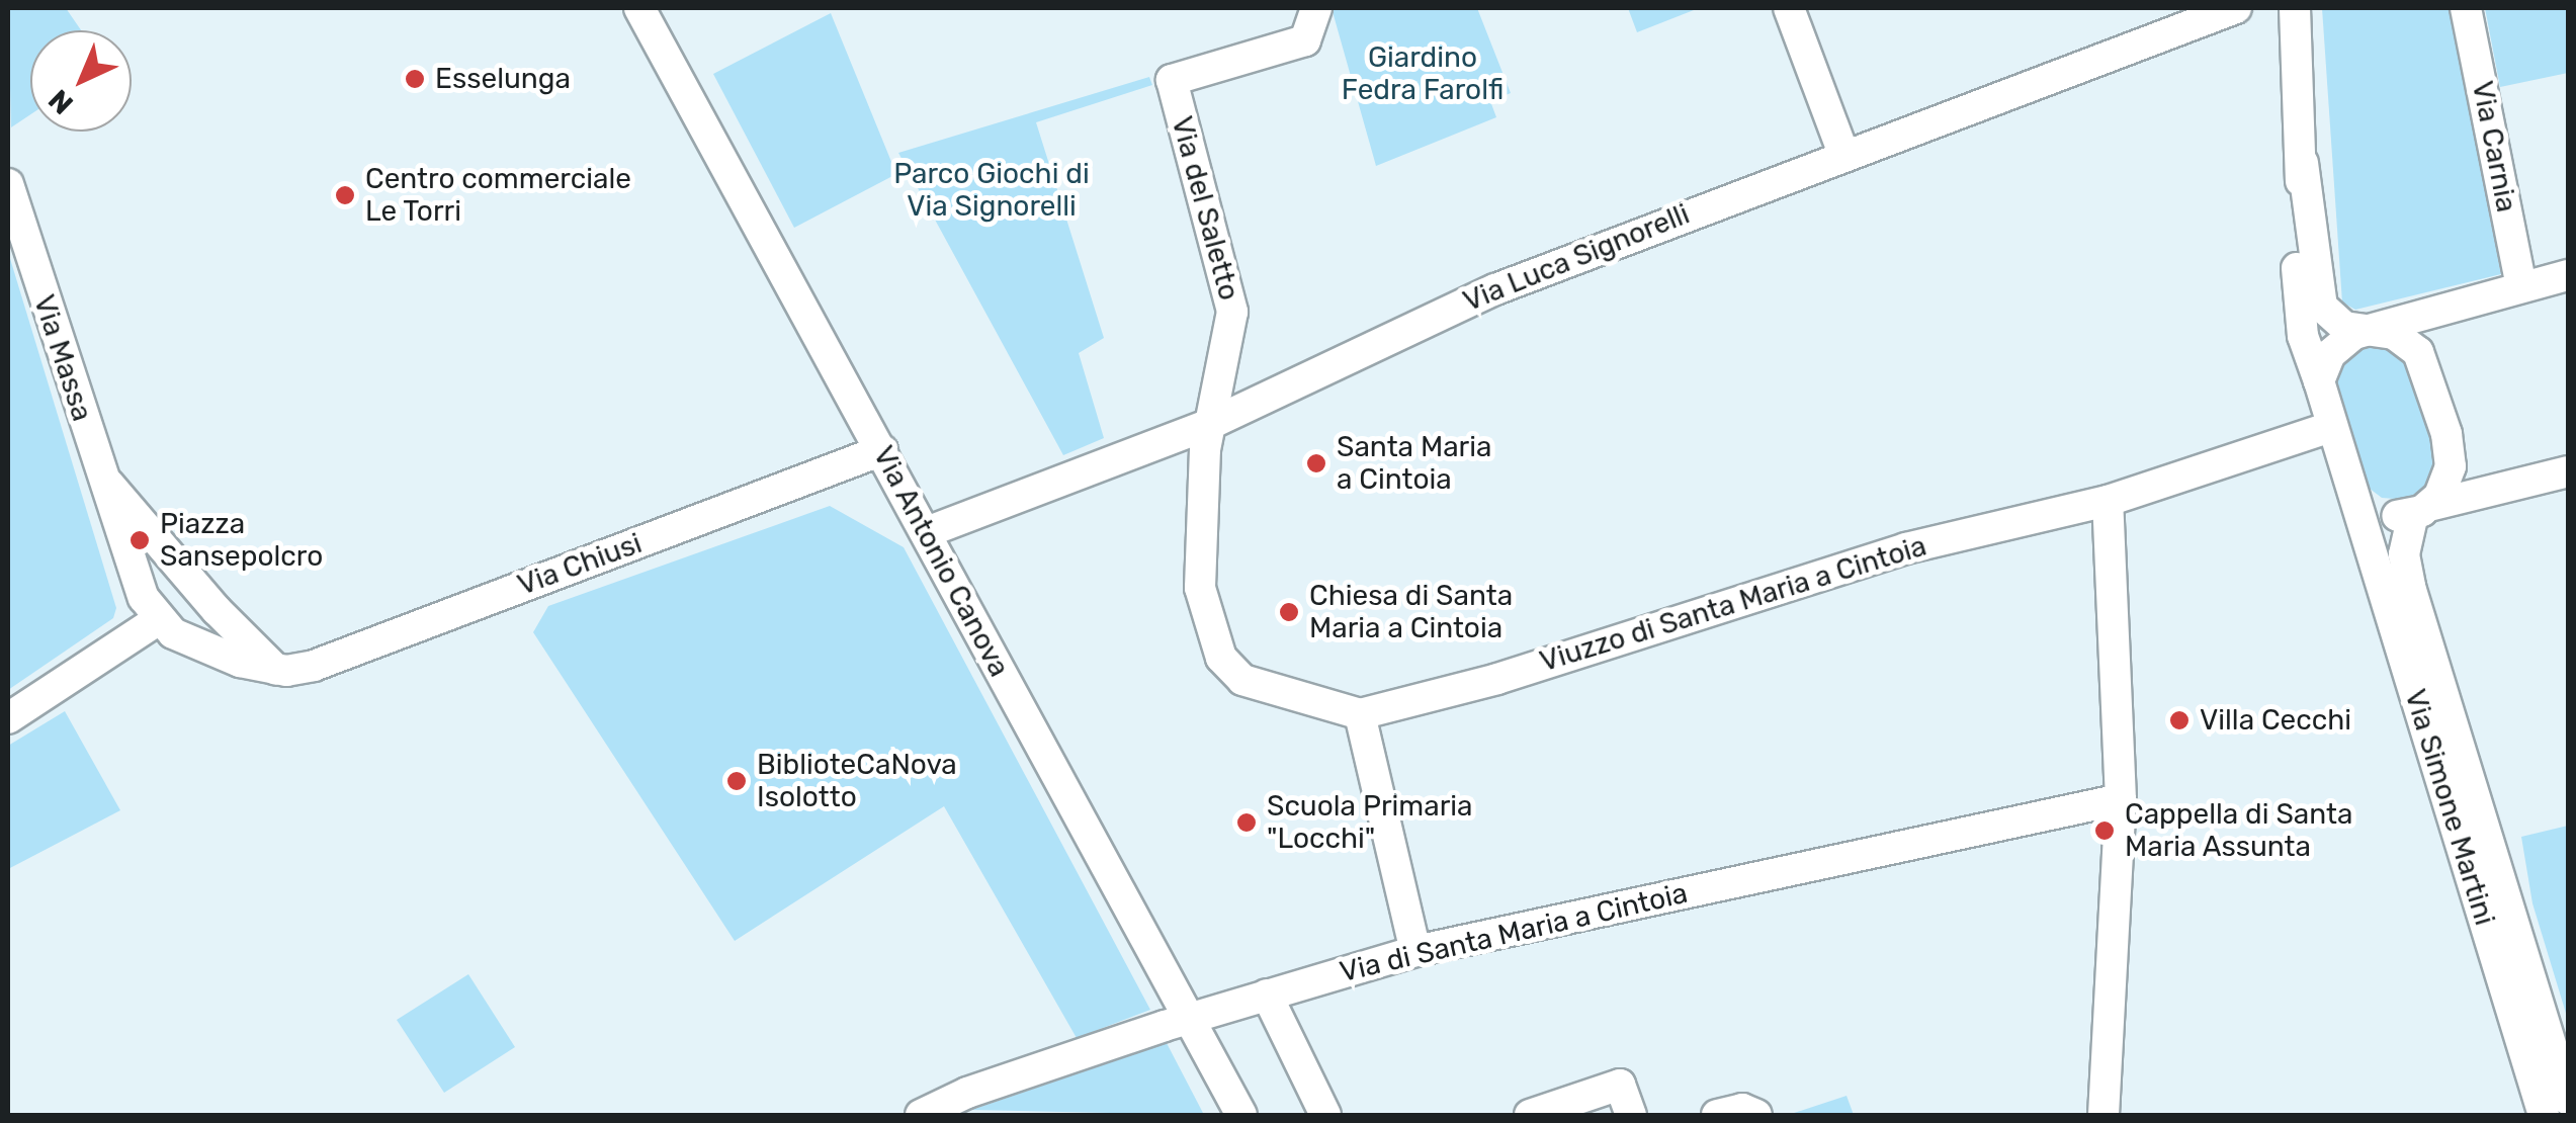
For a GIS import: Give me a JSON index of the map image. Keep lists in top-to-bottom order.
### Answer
{
  "streets": {
    "street": [
      "Via Carnia",
      "Via del Saletto",
      "Via Luca Signorelli",
      "Via Massa",
      "Via Antonio Canova",
      "Via Chiusi",
      "Viuzzo di Santa Maria a Cintoia",
      "Via Simone Martini",
      "Via di Santa Maria a Cintoia"
    ]
  },
  "crossings": [
    ["Via del Saletto", "Via Luca Signorelli"],
    ["Via del Saletto", "Viuzzo di Santa Maria a Cintoia"],
    ["Via Luca Signorelli", "Via Antonio Canova"],
    ["Via Antonio Canova", "Via Chiusi"],
    ["Via Antonio Canova", "Via di Santa Maria a Cintoia"],
    ["Viuzzo di Santa Maria a Cintoia", "Via Simone Martini"]
  ],
  "parks": ["Giardino Fedra Farolfi", "Parco Giochi di Via Signorelli"],
  "places": [
    "Esselunga",
    "Centro commerciale Le Torri",
    "Santa Maria a Cintoia",
    "Piazza Sansepolcro",
    "Chiesa di Santa Maria a Cintoia",
    "Villa Cecchi",
    "BiblioteCaNova Isolotto",
    "Scuola Primaria \"Locchi\"",
    "Cappella di Santa Maria Assunta"
  ],
  "north": "bottom left"
}
